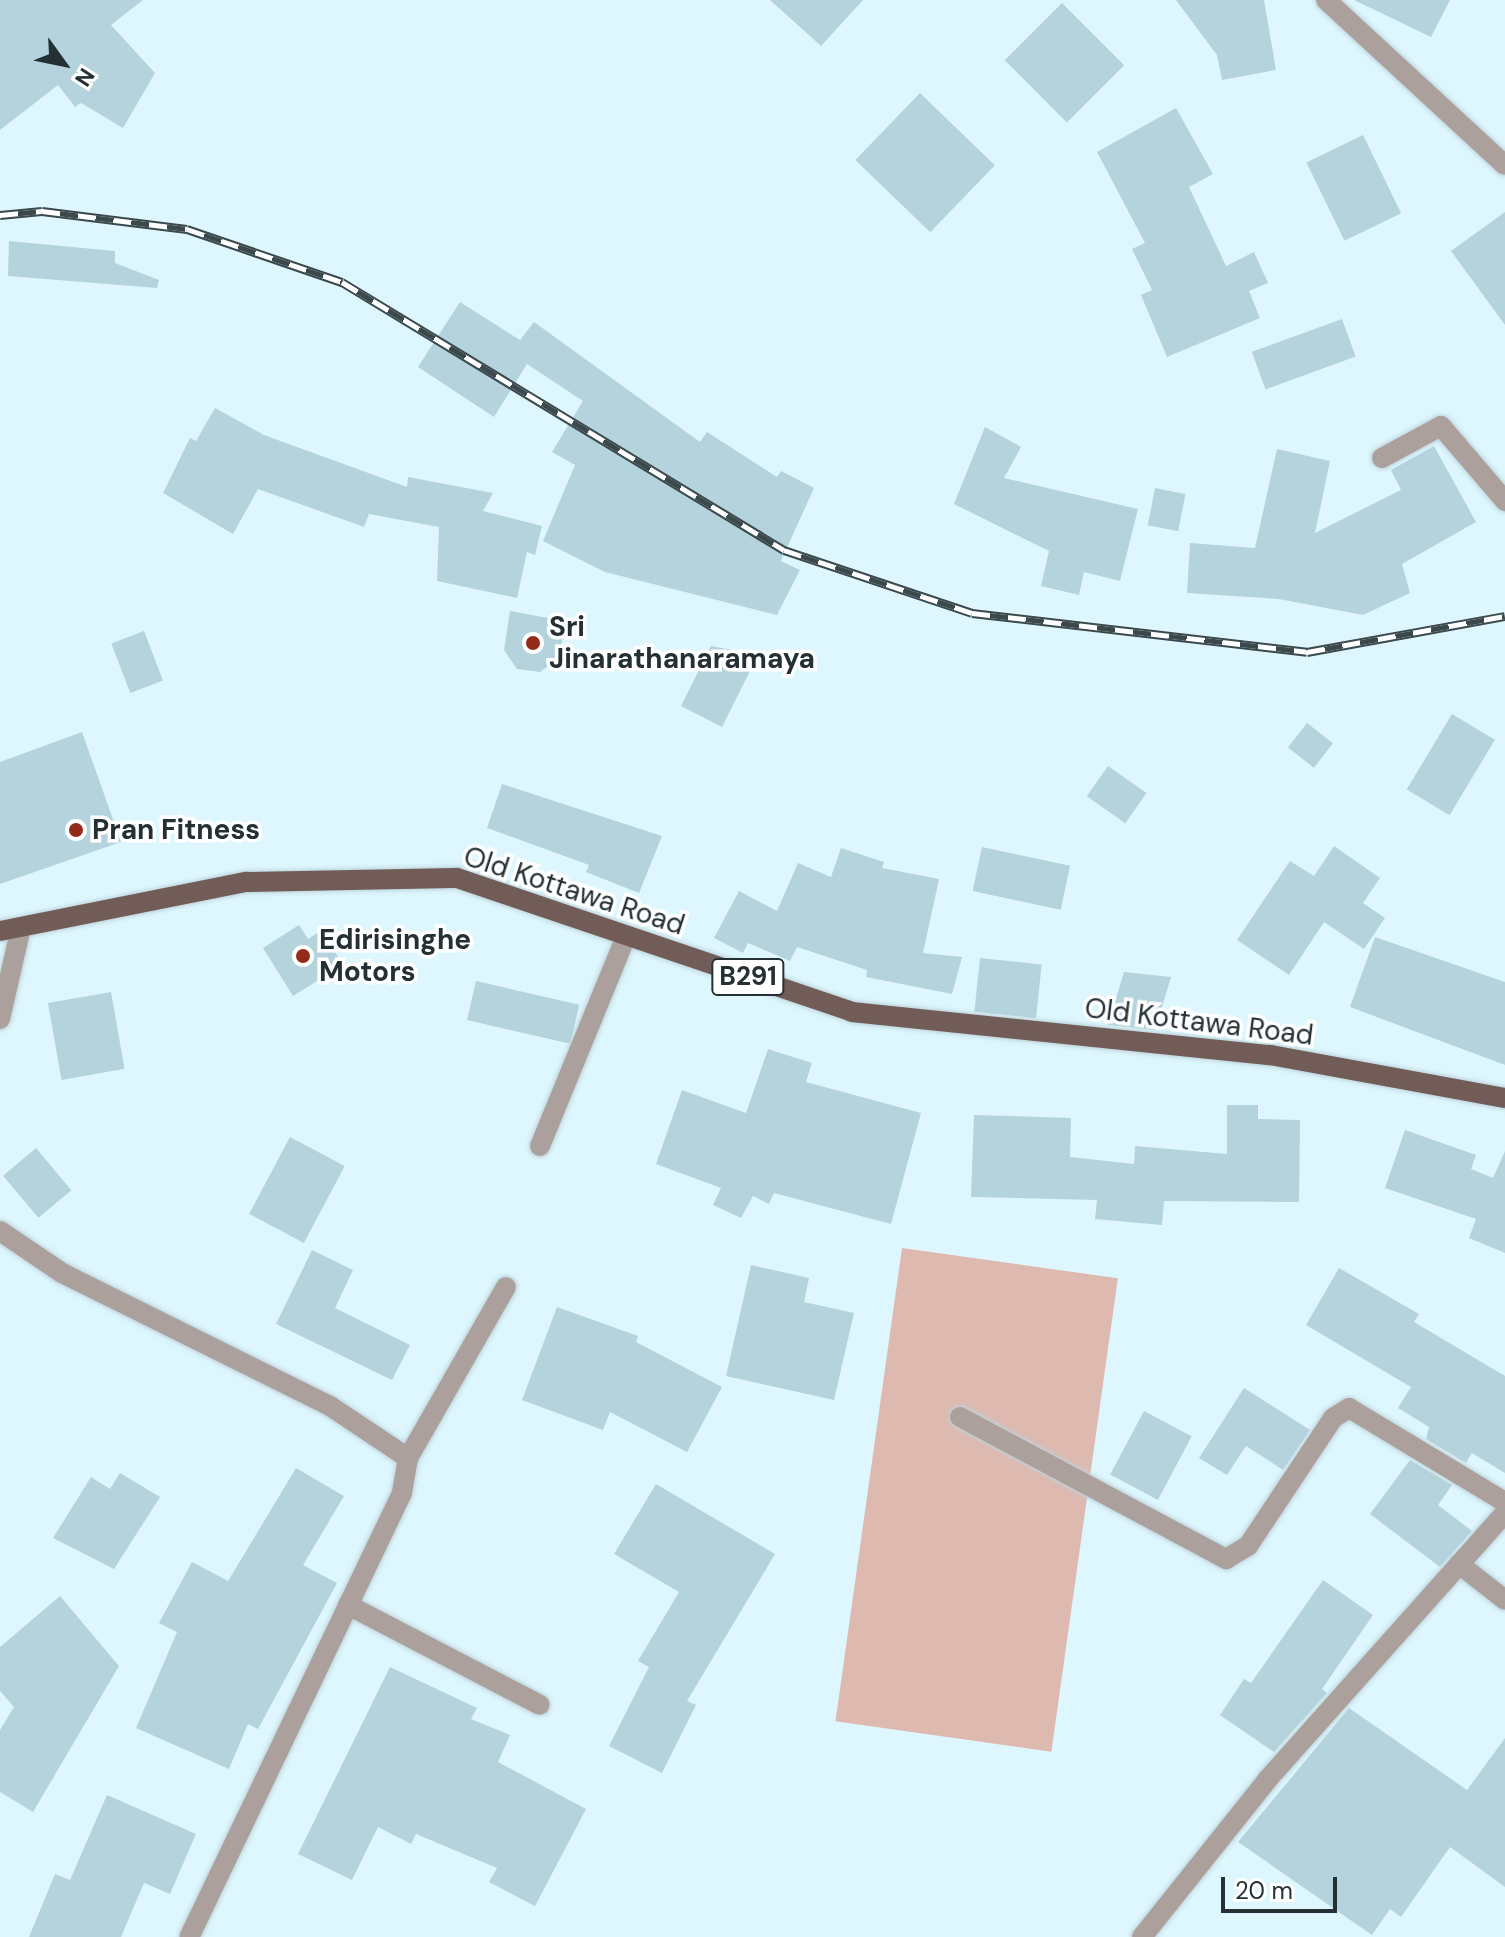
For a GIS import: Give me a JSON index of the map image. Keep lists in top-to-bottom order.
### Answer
{
  "streets": {
    "main road": ["Old Kottawa Road", "B291"]
  },
  "places": ["Sri Jinarathanaramaya", "Pran Fitness", "Edirisinghe Motors"],
  "scale_bar": "20 m",
  "north": "bottom right"
}
